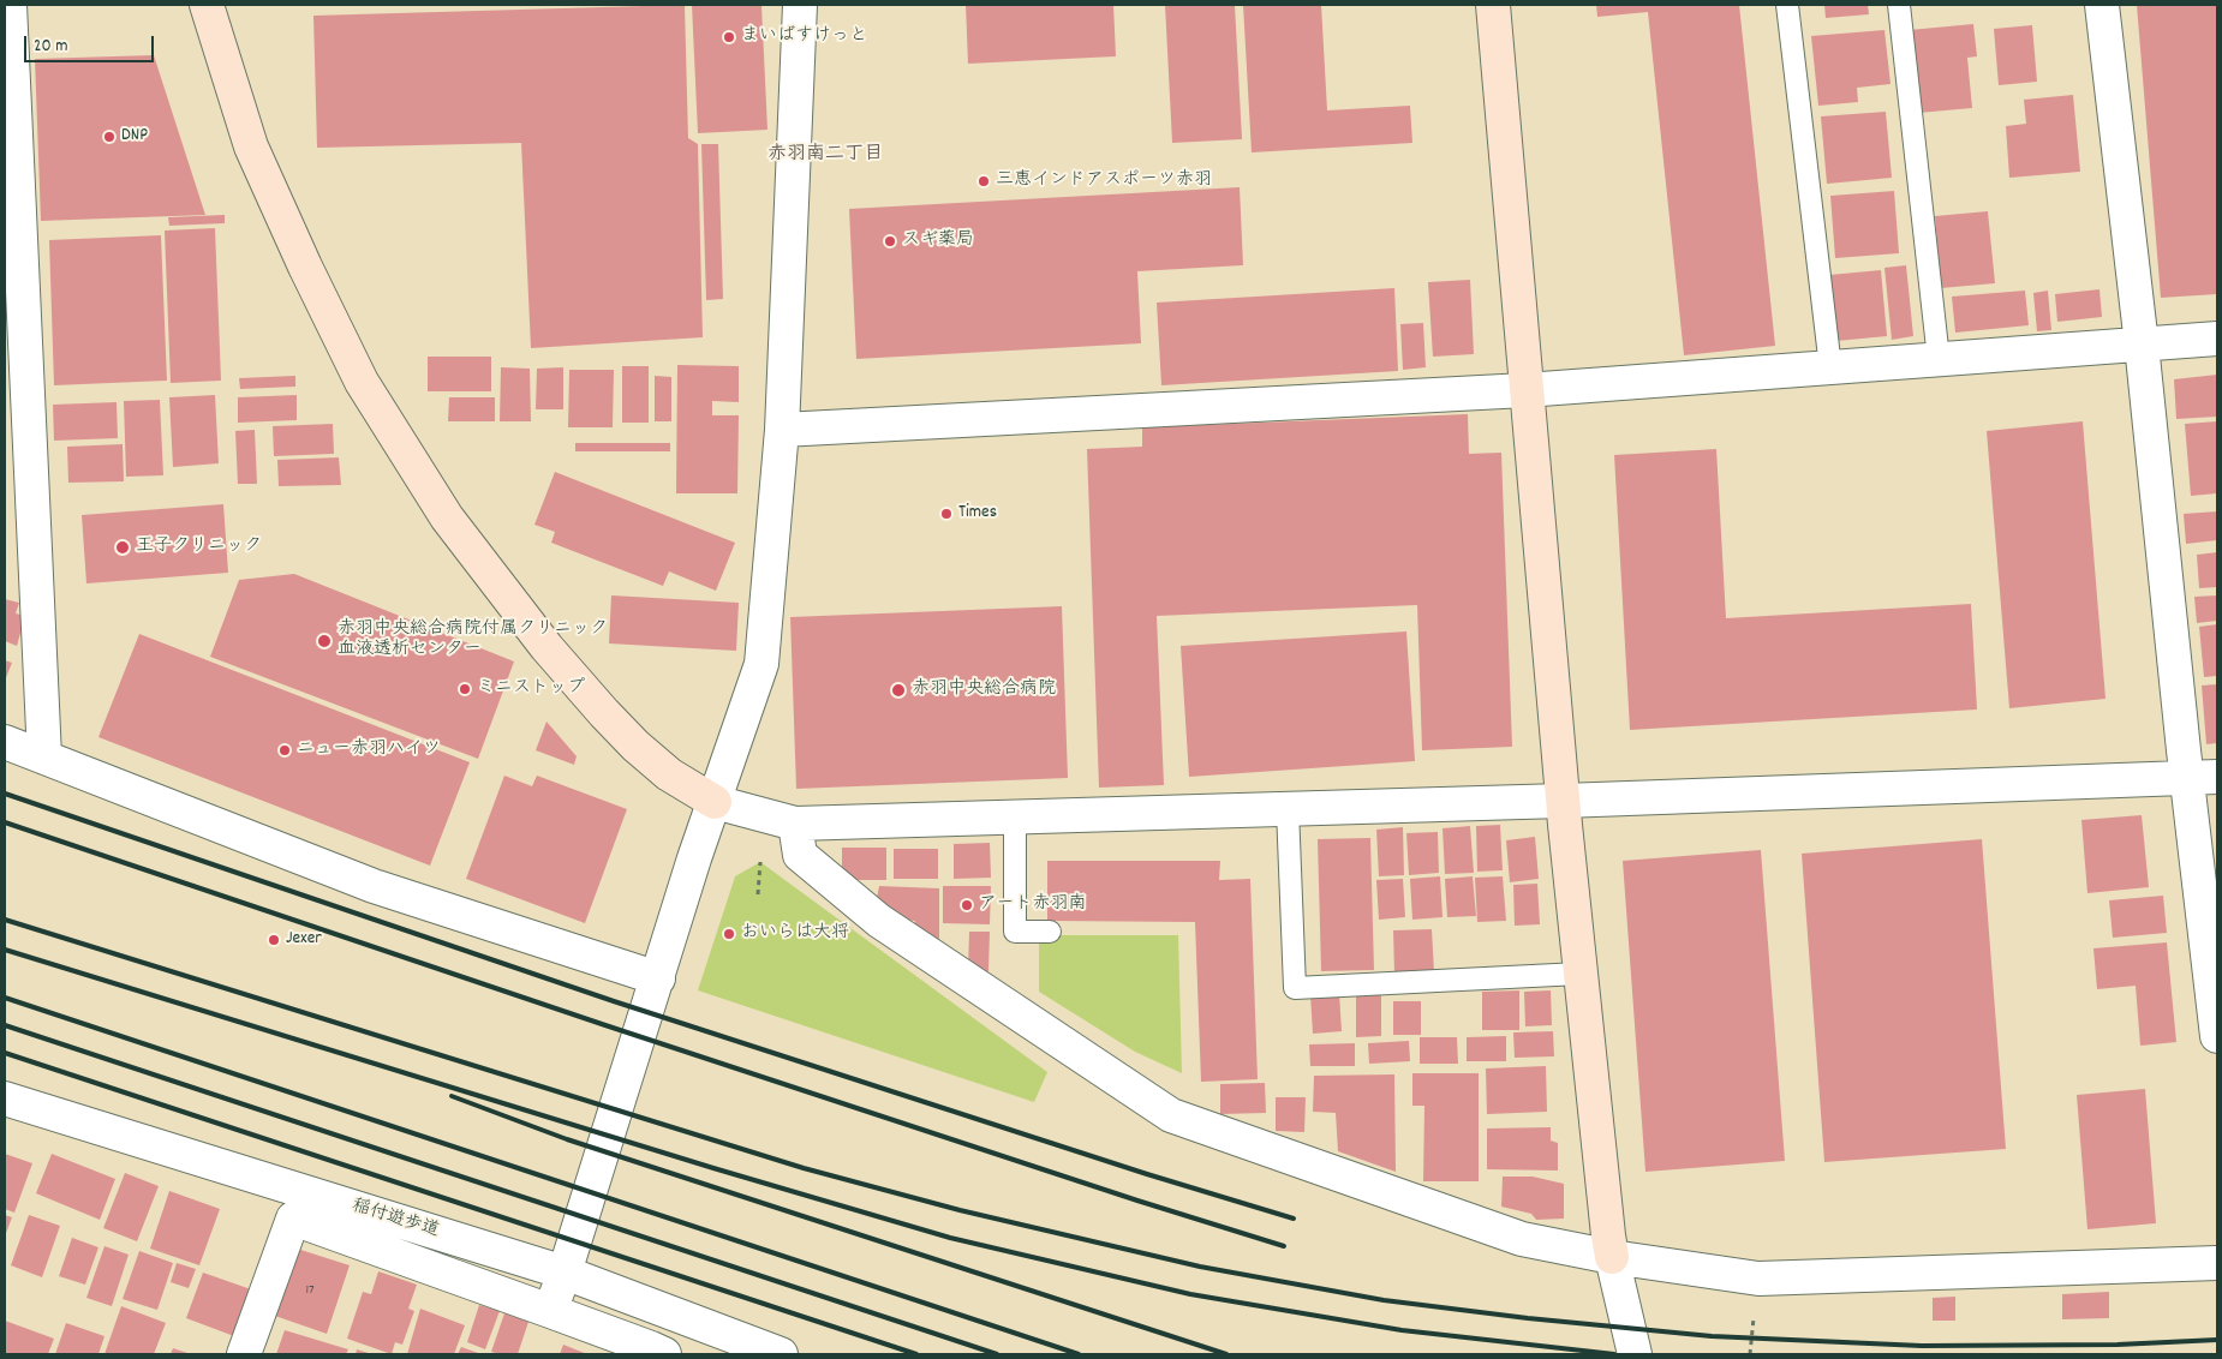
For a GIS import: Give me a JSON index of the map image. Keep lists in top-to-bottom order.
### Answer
{
  "streets": {
    "street": ["稲付遊歩道"]
  },
  "districts": ["赤羽南二丁目"],
  "places": [
    "まいばすけっと",
    "DNP",
    "三恵インドアスポーツ赤羽",
    "スギ薬局",
    "Times",
    "王子クリニック",
    "赤羽中央総合病院付属クリニック 血液透析センター",
    "ミニストップ",
    "赤羽中央総合病院",
    "ニュー赤羽ハイツ",
    "アート赤羽南",
    "おいらは大将",
    "Jexer"
  ],
  "house_numbers": ["17"],
  "scale_bar": "20 m"
}
